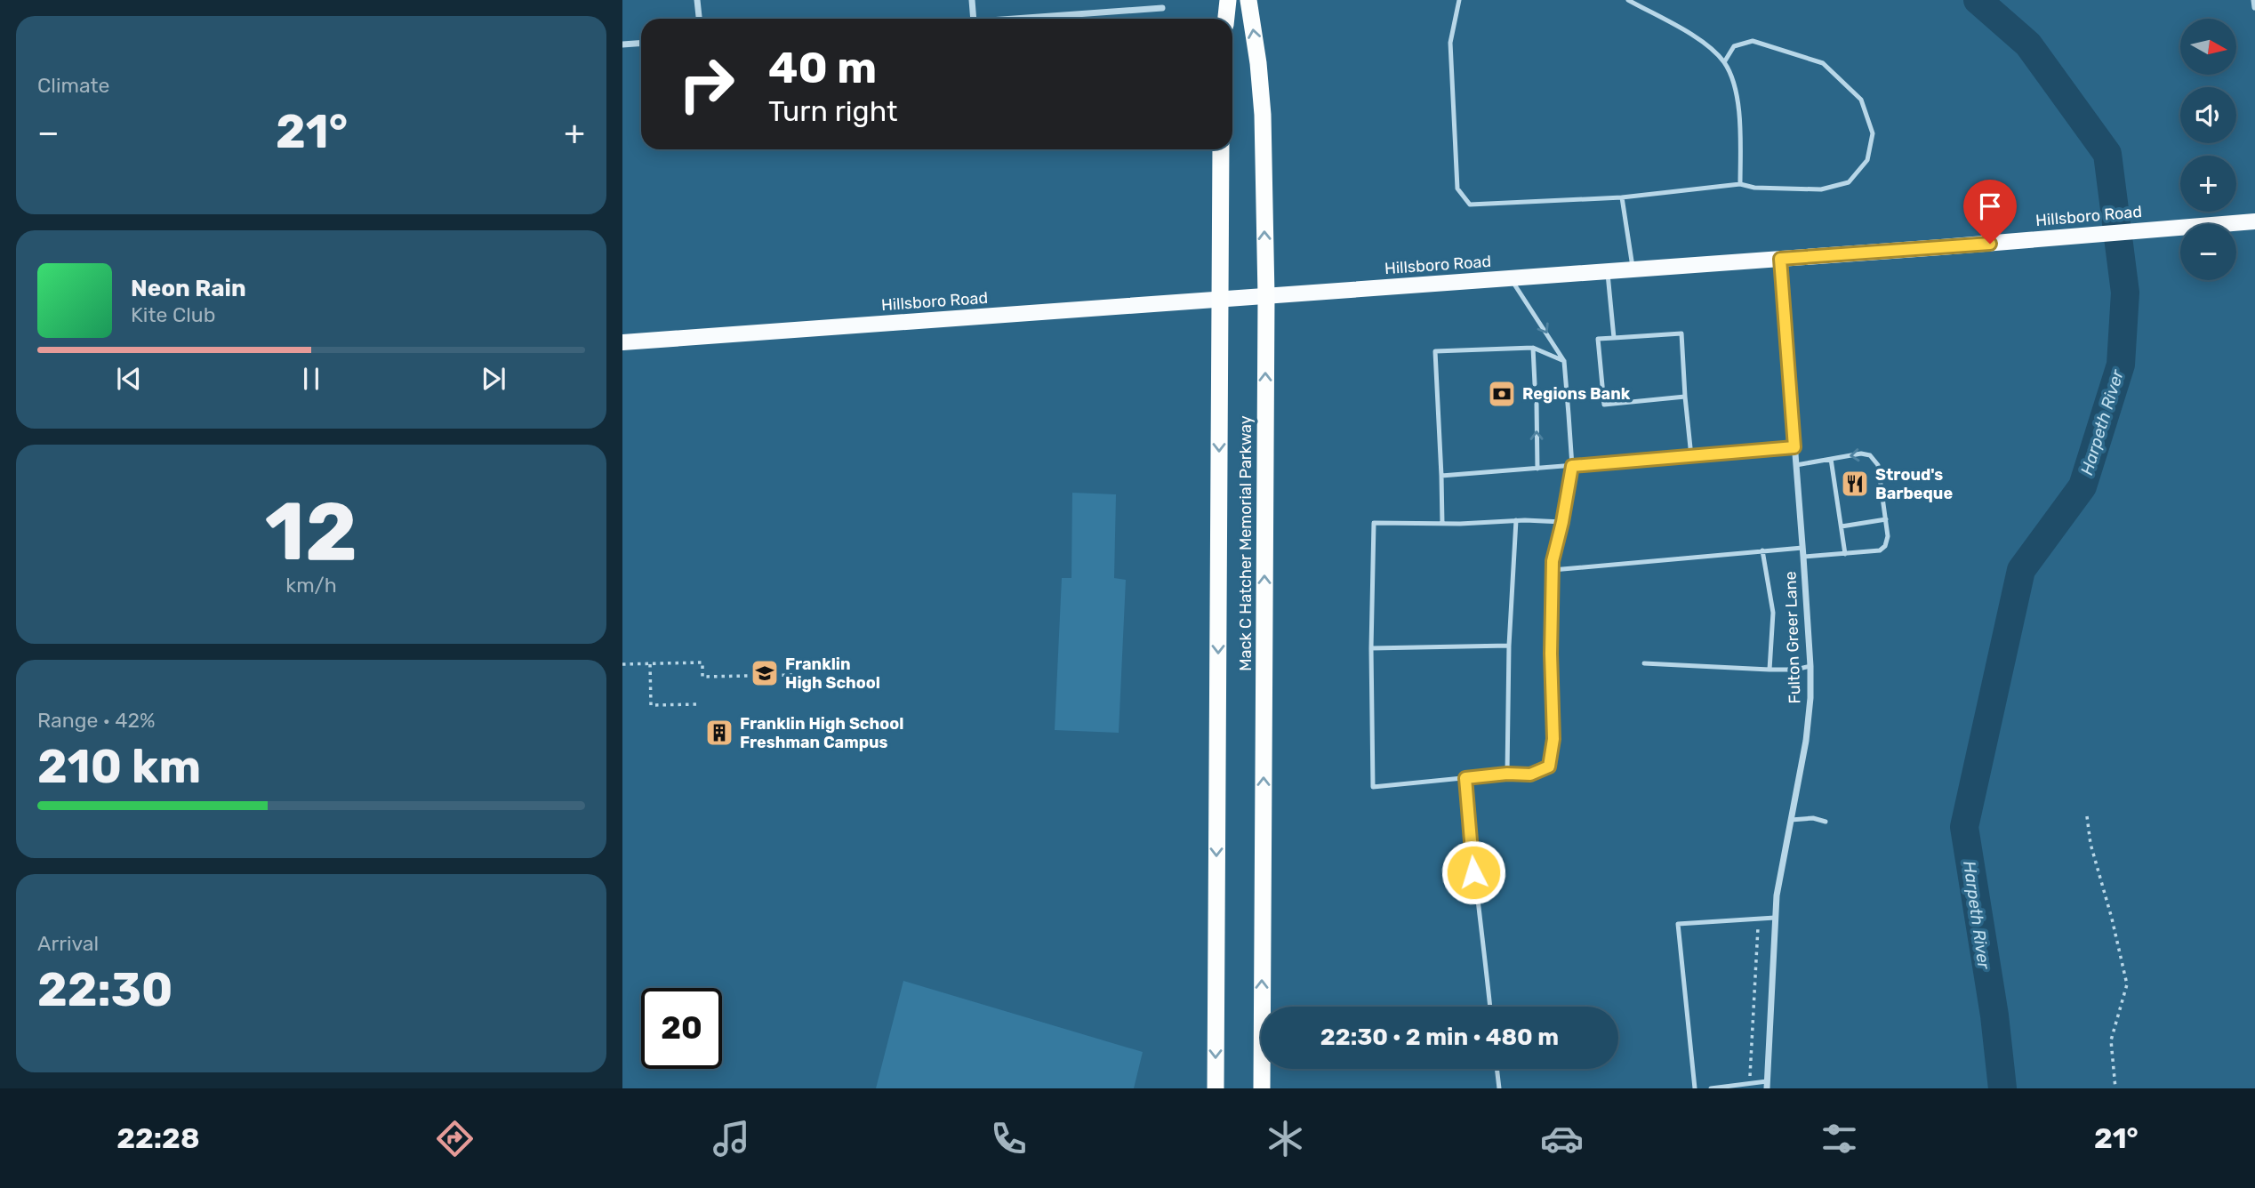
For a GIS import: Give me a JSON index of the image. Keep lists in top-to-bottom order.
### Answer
{
  "streets": {
    "highway": ["Mack C Hatcher Memorial Parkway"],
    "main road": ["Hillsboro Road"],
    "street": ["Fulton Greer Lane"]
  },
  "crossings": [
    ["Hillsboro Road", "Mack C Hatcher Memorial Parkway"],
    ["Hillsboro Road", "Fulton Greer Lane"]
  ],
  "water": ["Harpeth River"],
  "places": {
    "bank": ["Regions Bank"],
    "restaurant": ["Stroud's Barbeque"],
    "school or university": ["Franklin High School"],
    "building": ["Franklin High School Freshman Campus"]
  },
  "north": "right",
  "page": {
    "tile": [
      "Climate",
      ["12", "km/h"],
      ["Range · 42%", "210 km"],
      ["Arrival", "22:30"]
    ],
    "map_buttons": ["+", "−"],
    "turn": ["40 m", "Turn right"],
    "heat": ["−", "21°", "+"],
    "song": ["Neon Rain", "Kite Club"],
    "limit": "20",
    "trip": "22:30 · 2 min · 480 m",
    "tabs": ["22:28", "21°"]
  }
}
